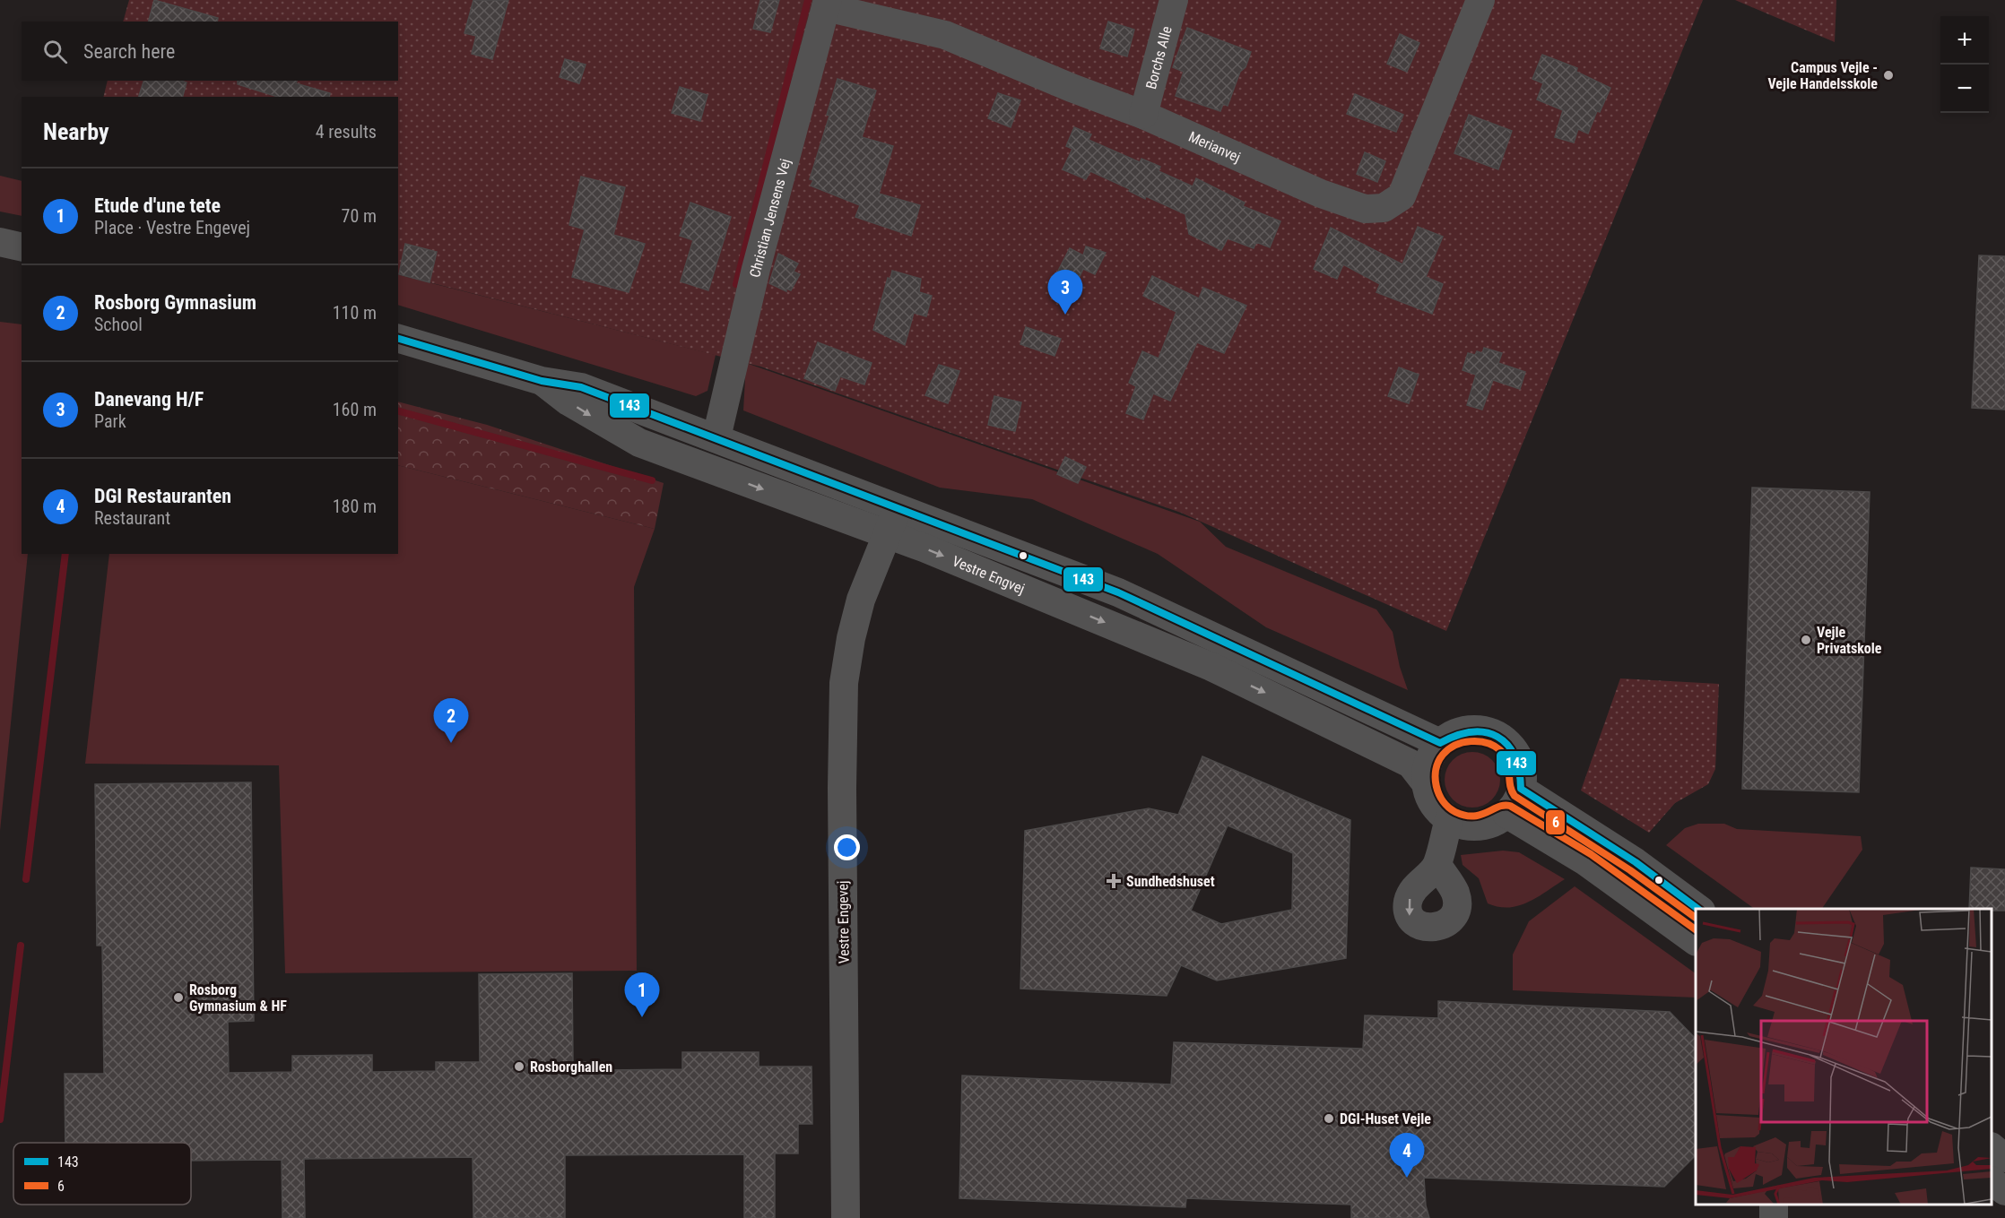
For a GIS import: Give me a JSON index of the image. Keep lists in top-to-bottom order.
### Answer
{
  "streets": {
    "street": [
      "Borchs Alle",
      "Merianvej",
      "Christian Jensens Vej",
      "Vestre Engvej",
      "Vestre Engevej"
    ]
  },
  "crossings": [
    ["Borchs Alle", "Merianvej"],
    ["Merianvej", "Christian Jensens Vej"],
    ["Christian Jensens Vej", "Vestre Engvej"],
    ["Vestre Engvej", "Vestre Engevej"]
  ],
  "places": {
    "other": [
      "Campus Vejle - Vejle Handelsskole",
      "Vejle Privatskole",
      "Rosborg Gymnasium & HF",
      "Rosborghallen",
      "DGI-Huset Vejle"
    ],
    "health": ["Sundhedshuset"]
  },
  "lines": ["transit line 143", "transit line 6"],
  "legend": ["143", "6"],
  "page": {
    "map_buttons": ["+", "−"],
    "search": "Search here",
    "heading": ["Nearby", "4 results"],
    "list": [
      {
        "mark": "1",
        "name": "Etude d'une tete",
        "note": "Place · Vestre Engevej",
        "value": "70 m"
      },
      {
        "mark": "2",
        "name": "Rosborg Gymnasium",
        "note": "School",
        "value": "110 m"
      },
      {
        "mark": "3",
        "name": "Danevang H/F",
        "note": "Park",
        "value": "160 m"
      },
      {
        "mark": "4",
        "name": "DGI Restauranten",
        "note": "Restaurant",
        "value": "180 m"
      }
    ],
    "pins": [
      "3",
      "2",
      "1",
      "4"
    ]
  }
}
